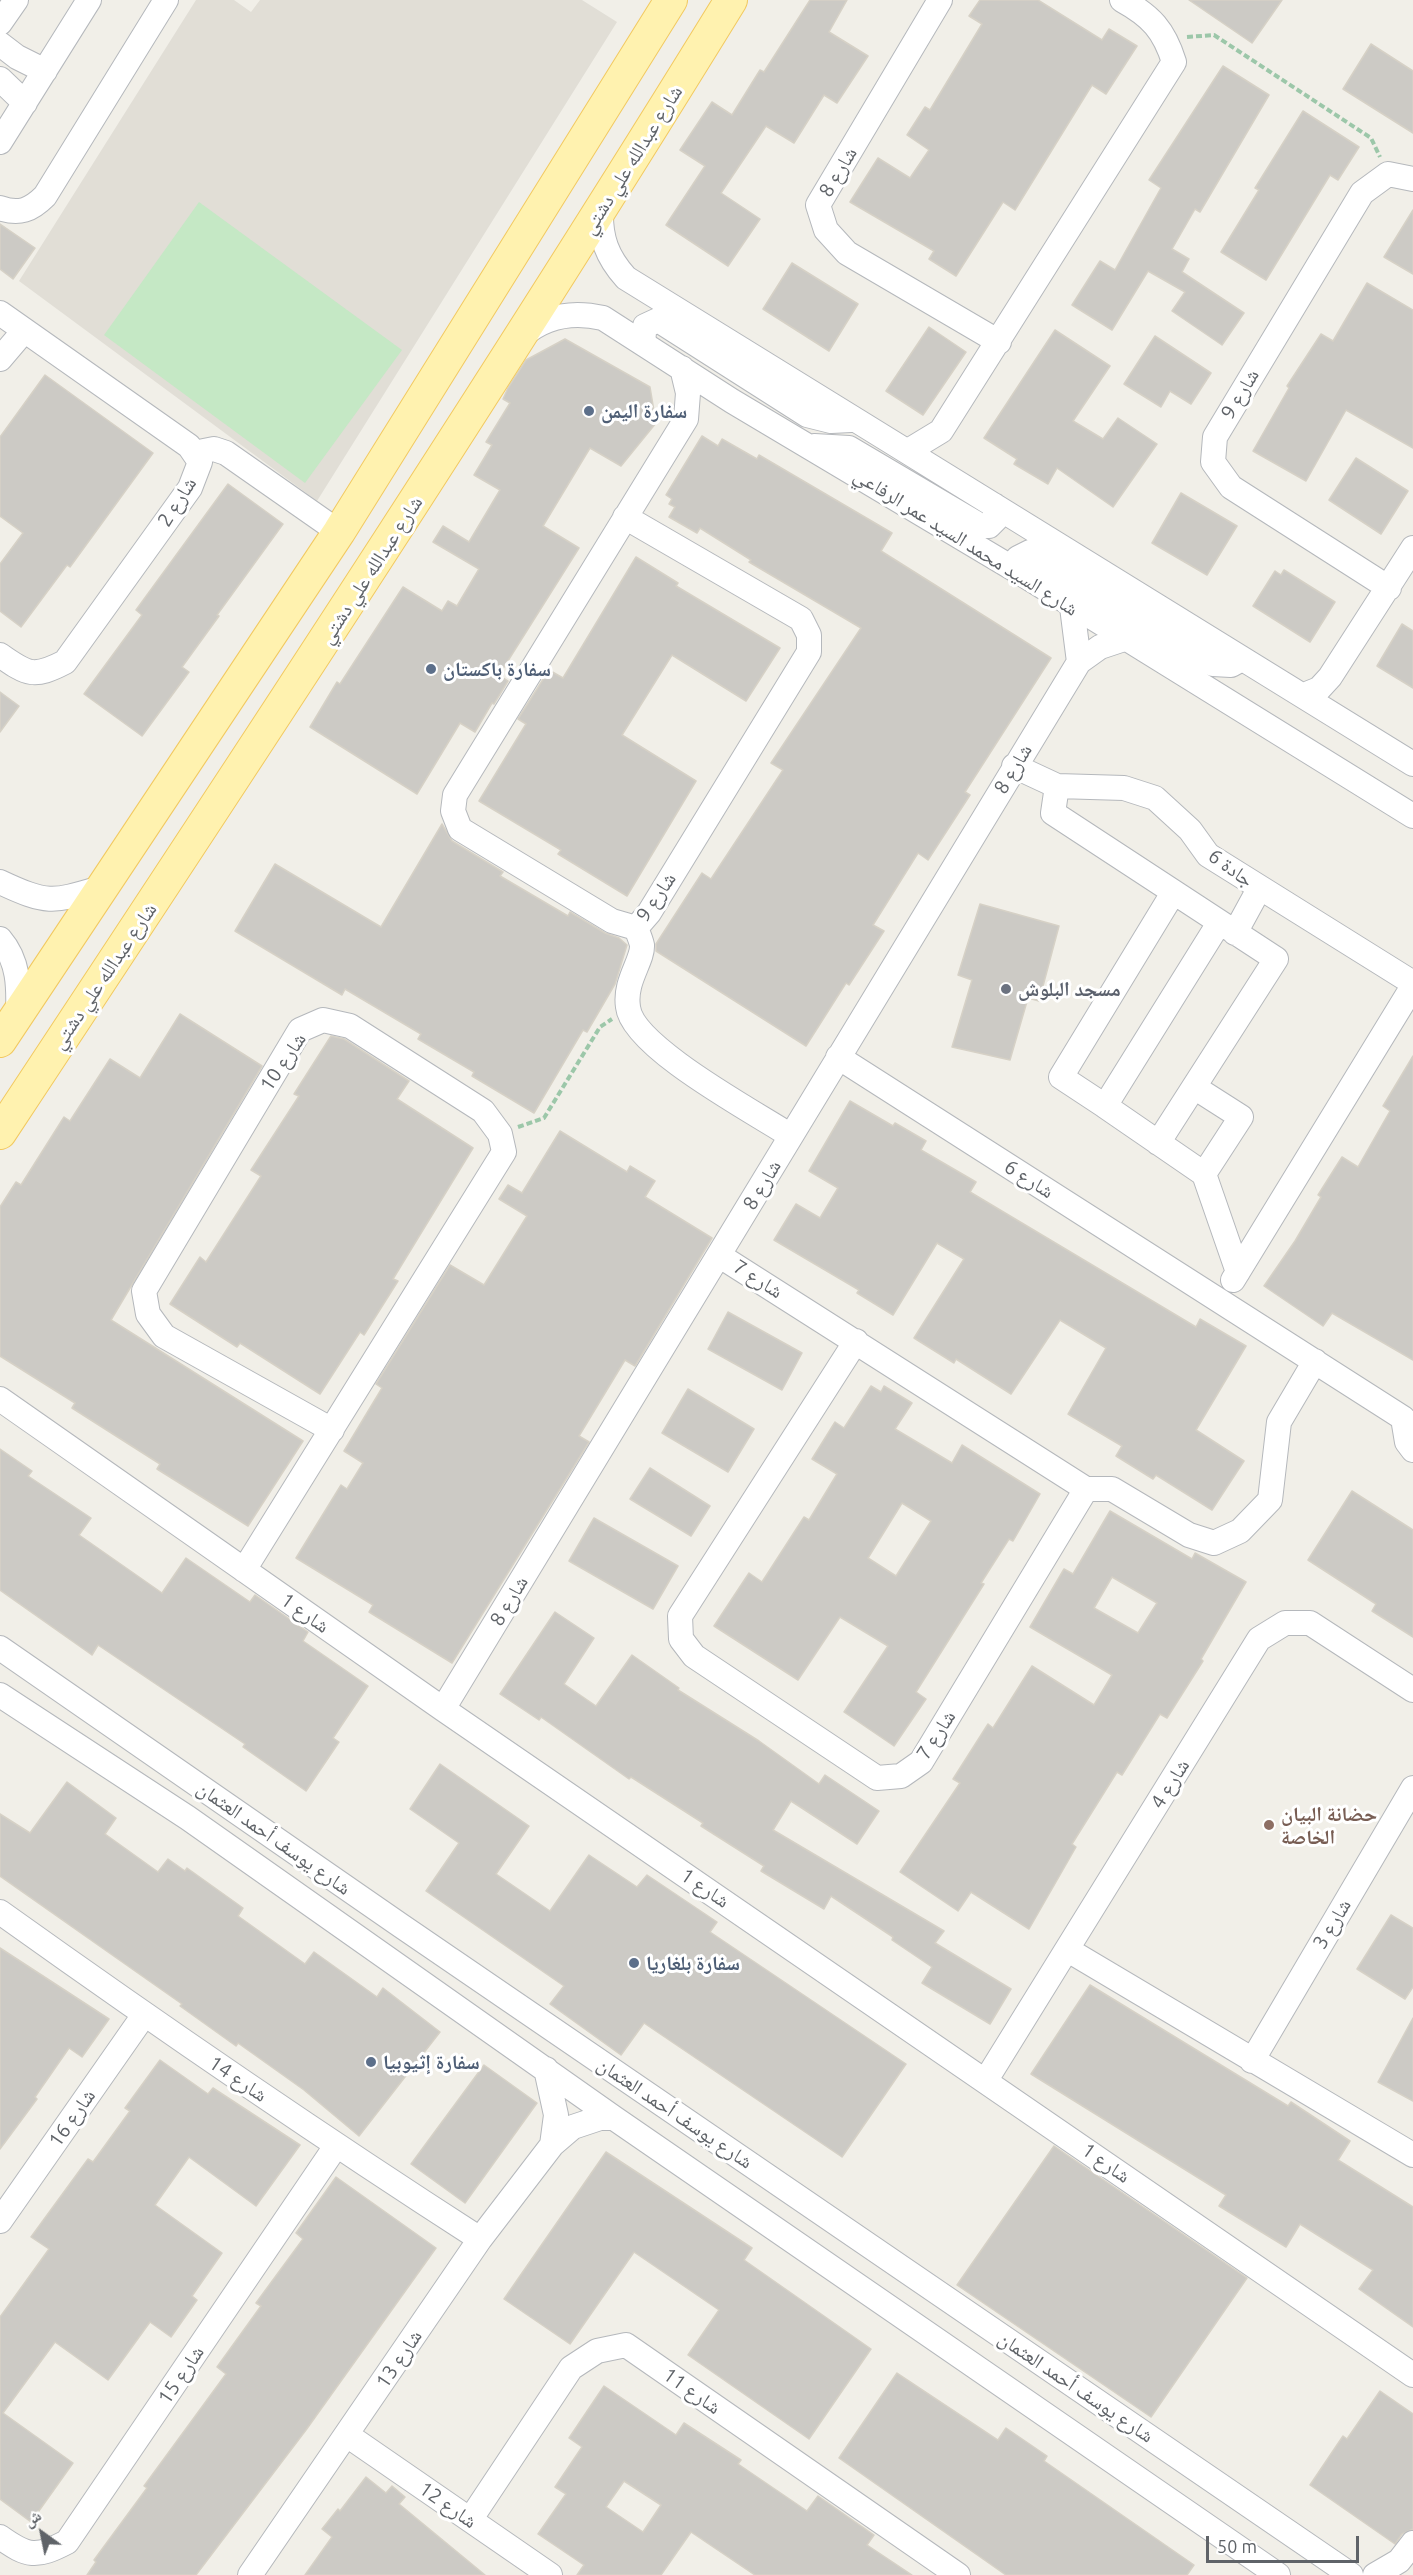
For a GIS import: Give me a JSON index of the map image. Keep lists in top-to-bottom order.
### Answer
{
  "streets": {
    "main road": ["شارع عبدالله علي دشتي"],
    "street": [
      "شارع 8",
      "شارع 9",
      "شارع 2",
      "شارع السيد محمد السيد عمر الرفاعي",
      "جادة 6",
      "شارع 10",
      "شارع 6",
      "شارع 7",
      "شارع 1",
      "شارع 4",
      "شارع يوسف أحمد العثمان",
      "شارع 3",
      "شارع 14",
      "شارع 16",
      "شارع 13",
      "شارع 15",
      "شارع 11",
      "شارع 12"
    ]
  },
  "crossings": [
    ["شارع عبدالله علي دشتي", "شارع السيد محمد السيد عمر الرفاعي"],
    ["شارع 8", "شارع السيد محمد السيد عمر الرفاعي"],
    ["شارع 8", "جادة 6"],
    ["شارع 8", "شارع 6"],
    ["شارع 8", "شارع 7"],
    ["شارع 8", "شارع 1"],
    ["شارع 9", "شارع السيد محمد السيد عمر الرفاعي"],
    ["شارع 1", "شارع 4"],
    ["شارع يوسف أحمد العثمان", "شارع 13"],
    ["شارع 14", "شارع 16"],
    ["شارع 14", "شارع 13"],
    ["شارع 14", "شارع 15"],
    ["شارع 13", "شارع 12"],
    ["شارع 11", "شارع 12"]
  ],
  "places": [
    "سفارة اليمن",
    "سفارة باكستان",
    "مسجد البلوش",
    "حضانة البيان الخاصة",
    "سفارة بلغاريا",
    "سفارة إثيوبيا"
  ],
  "scale_bar": "50 m",
  "north": "top left"
}
